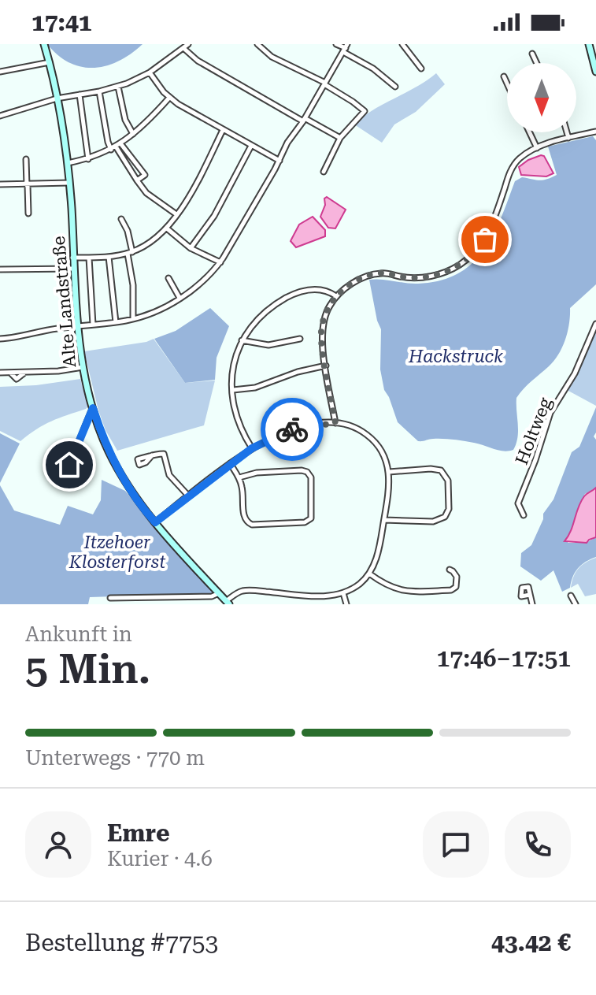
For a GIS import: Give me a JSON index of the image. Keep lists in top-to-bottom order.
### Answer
{
  "streets": {
    "street": ["Alte Landstraße", "Holtweg"]
  },
  "parks": ["Hackstruck", "Itzehoer Klosterforst"],
  "north": "bottom",
  "page": {
    "status": "17:41",
    "heading": ["5 Min.", "Ankunft in", "17:46–17:51"],
    "panel": [
      "Emre",
      "Kurier · 4.6",
      "Bestellung #7753",
      "43.42 €"
    ],
    "bar": "Unterwegs · 770 m"
  }
}
